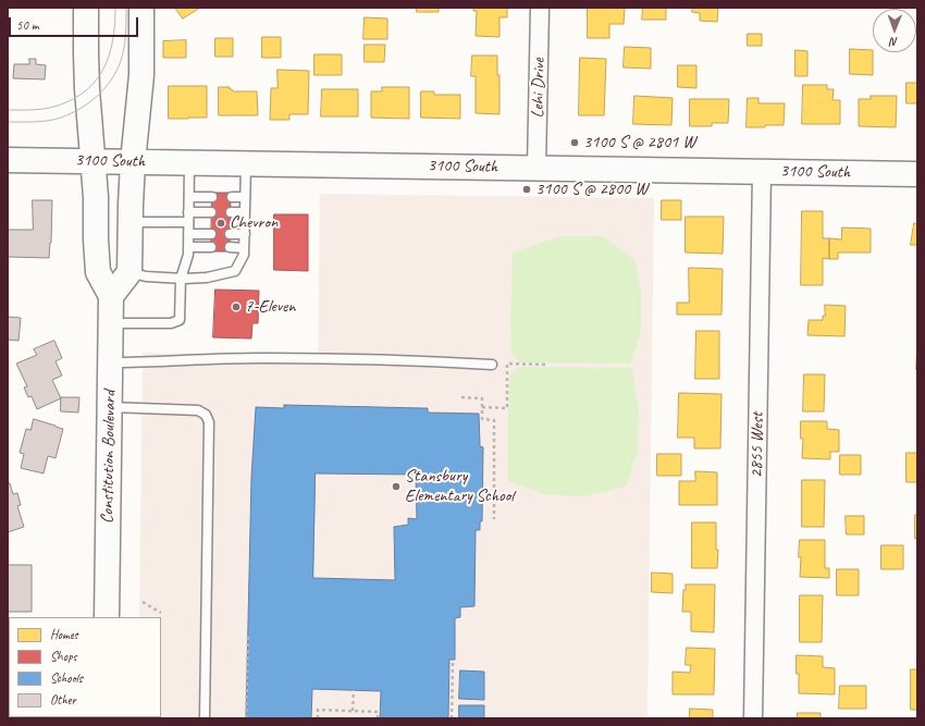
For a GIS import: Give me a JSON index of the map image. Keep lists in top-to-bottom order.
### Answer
{
  "streets": {
    "main road": ["3100 South", "Constitution Boulevard"],
    "street": ["Lehi Drive", "2855 West"]
  },
  "crossings": [
    ["Lehi Drive", "3100 South"],
    ["3100 South", "2855 West"],
    ["3100 South", "Constitution Boulevard"]
  ],
  "places": [
    "3100 S @ 2801 W",
    "3100 S @ 2800 W",
    "Chevron",
    "7-Eleven",
    "Stansbury Elementary School"
  ],
  "legend": [
    "Homes",
    "Shops",
    "Schools",
    "Other"
  ],
  "scale_bar": "50 m",
  "north": "bottom"
}
